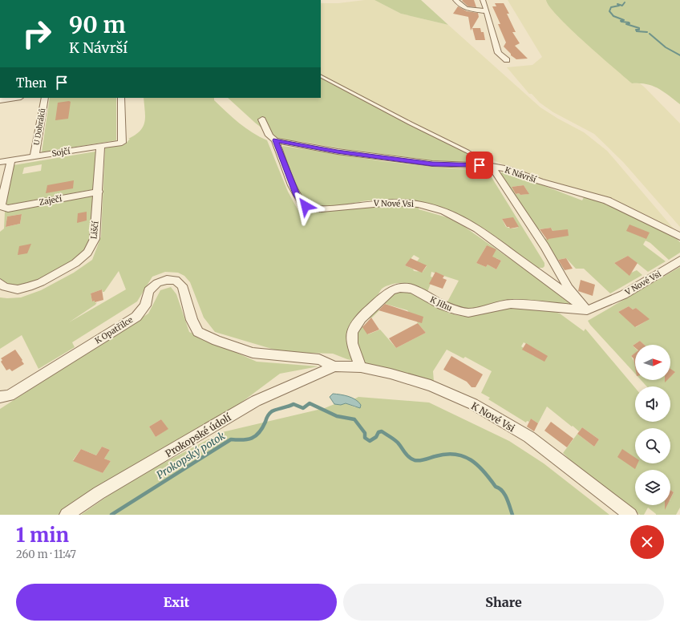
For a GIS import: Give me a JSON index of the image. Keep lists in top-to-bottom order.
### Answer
{
  "streets": {
    "street": [
      "U Dobráků",
      "Sojčí",
      "K Návrší",
      "Zaječí",
      "V Nové Vsi",
      "Liščí",
      "K Jihu",
      "K Opatřilce",
      "K Nové Vsi",
      "Prokopské údolí"
    ]
  },
  "crossings": [
    ["U Dobráků", "Sojčí"],
    ["Sojčí", "Zaječí"],
    ["Sojčí", "Liščí"],
    ["K Návrší", "V Nové Vsi"],
    ["Zaječí", "Liščí"],
    ["V Nové Vsi", "K Jihu"],
    ["K Jihu", "K Nové Vsi"],
    ["K Opatřilce", "K Nové Vsi"],
    ["K Opatřilce", "Prokopské údolí"],
    ["K Nové Vsi", "Prokopské údolí"]
  ],
  "water": ["Prokopský potok"],
  "north": "right",
  "page": {
    "turn": ["90 m", "K Návrší"],
    "then": "Then",
    "heading": ["1 min", "260 m · 11:47"],
    "buttons": ["Exit", "Share"]
  }
}
